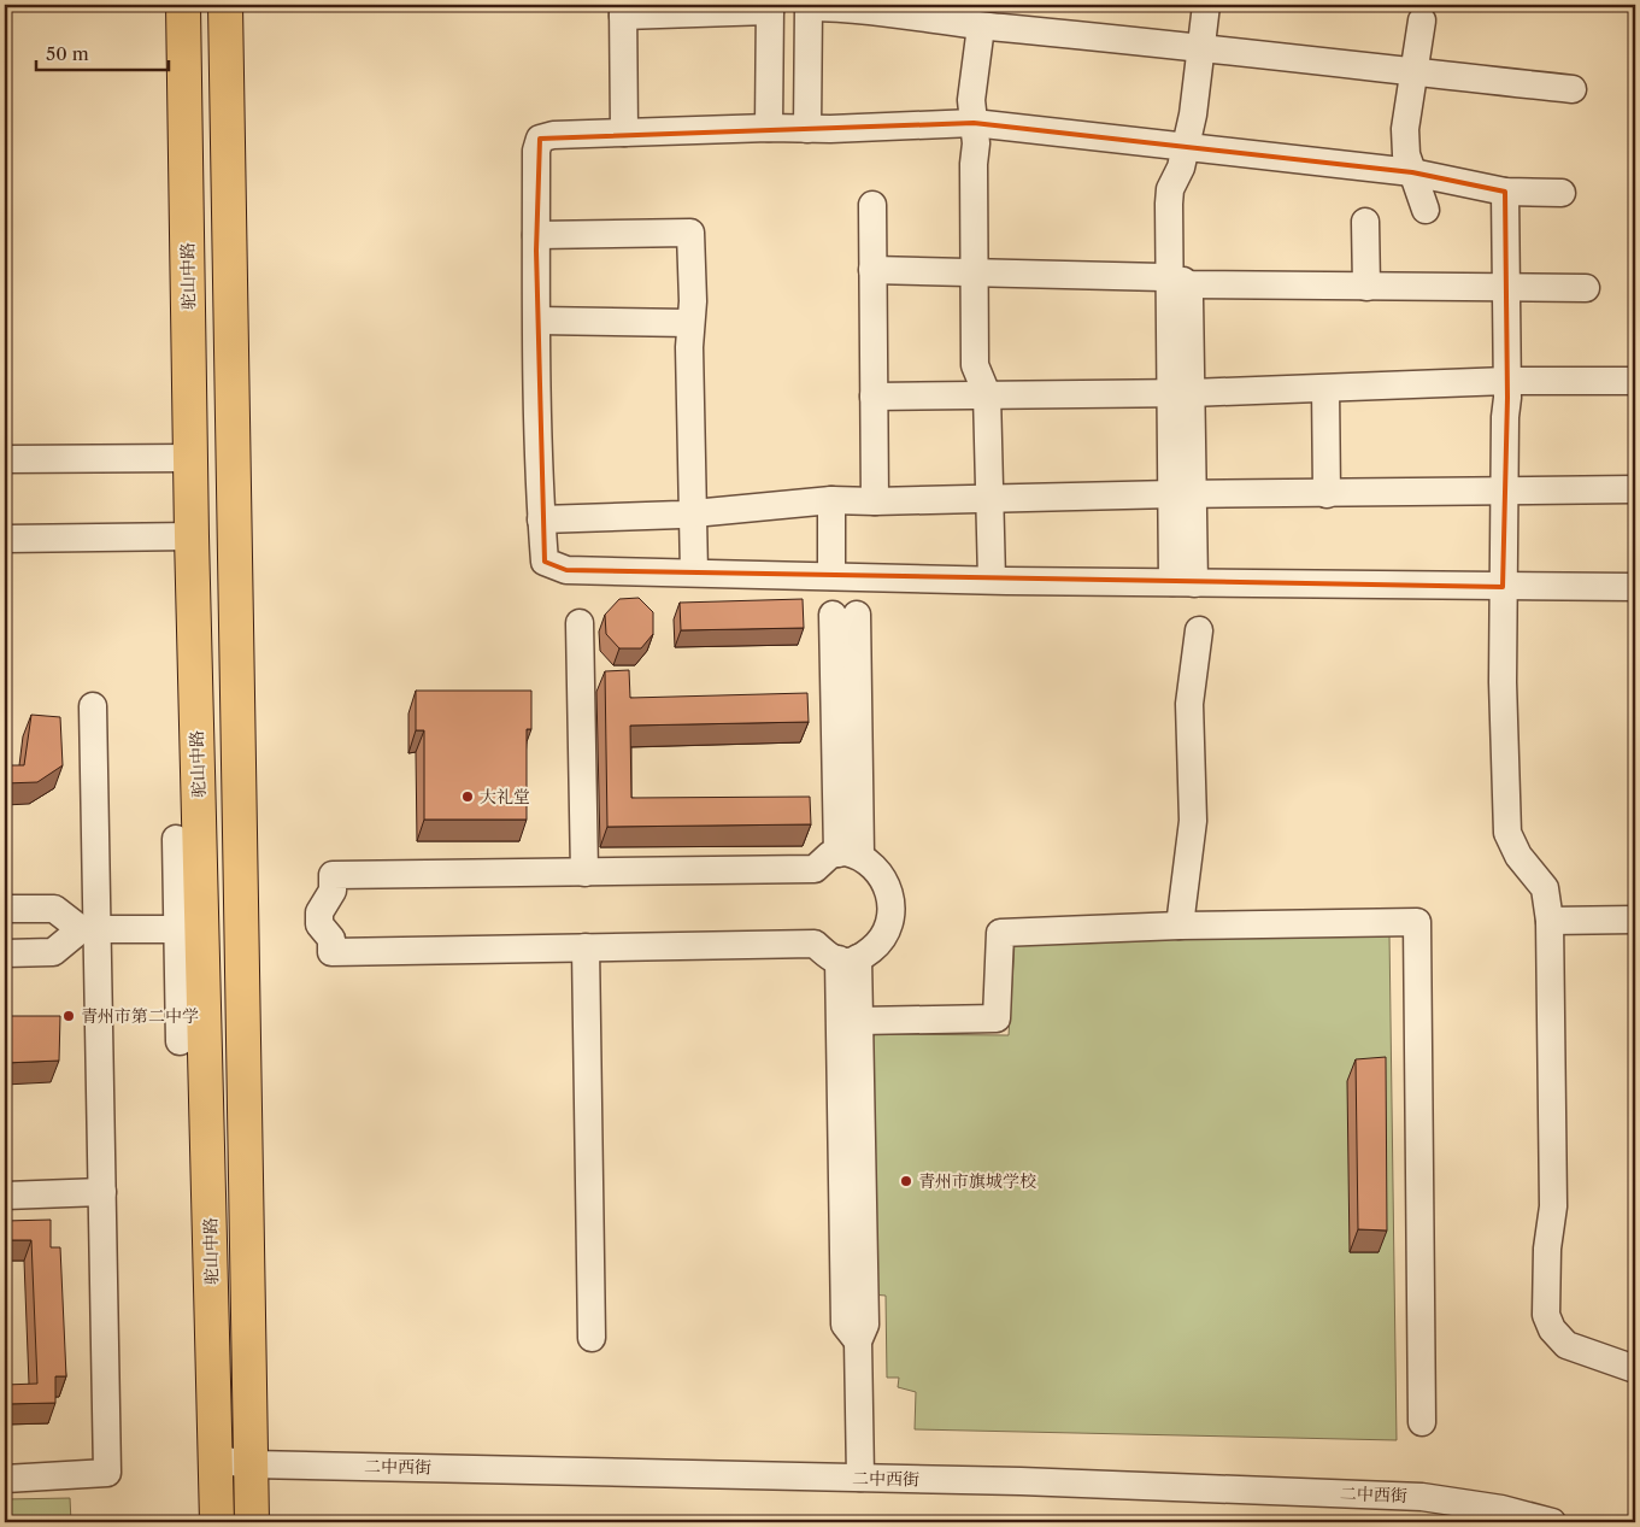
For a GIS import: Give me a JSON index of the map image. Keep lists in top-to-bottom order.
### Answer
{
  "streets": {
    "main road": ["驼山中路"],
    "street": ["二中西街"]
  },
  "crossings": [
    ["驼山中路", "二中西街"]
  ],
  "places": ["大礼堂", "青州市第二中学", "青州市旗城学校"],
  "scale_bar": "50 m"
}
